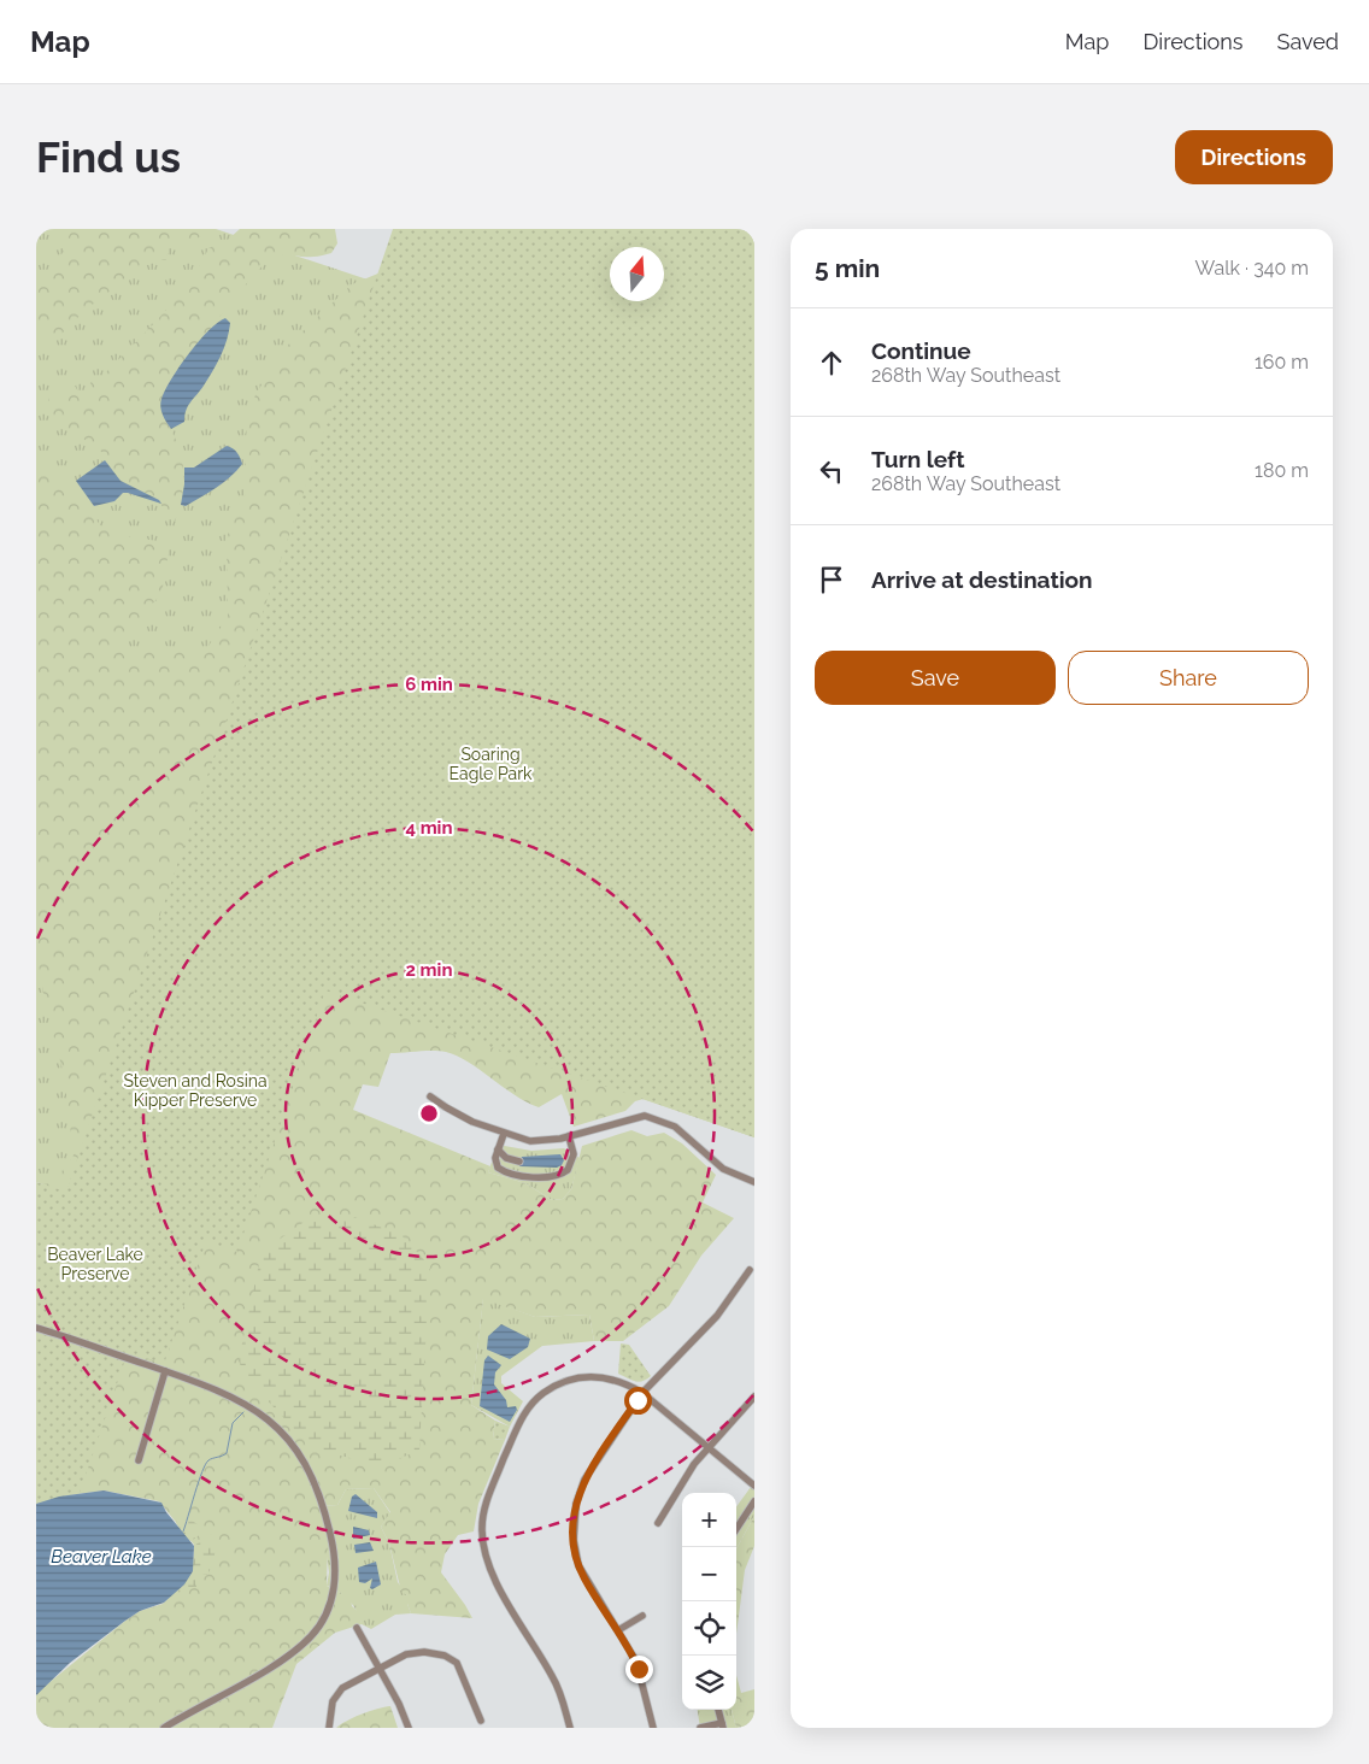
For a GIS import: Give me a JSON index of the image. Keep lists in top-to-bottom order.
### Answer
{
  "water": ["Beaver Lake"],
  "parks": ["Soaring Eagle Park", "Steven and Rosina Kipper Preserve", "Beaver Lake Preserve"],
  "north": "top",
  "page": {
    "header": "Map",
    "nav": ["Map", "Directions", "Saved"],
    "buttons": [
      "Directions",
      ["Save", "Share"]
    ],
    "title": "Find us",
    "heading": ["5 min", "Walk · 340 m"],
    "list": [
      ["Continue", "268th Way Southeast", "160 m"],
      ["Turn left", "268th Way Southeast", "180 m"],
      "Arrive at destination"
    ],
    "map_buttons": ["+", "−"]
  },
  "rings": ["6 min", "4 min", "2 min"]
}
